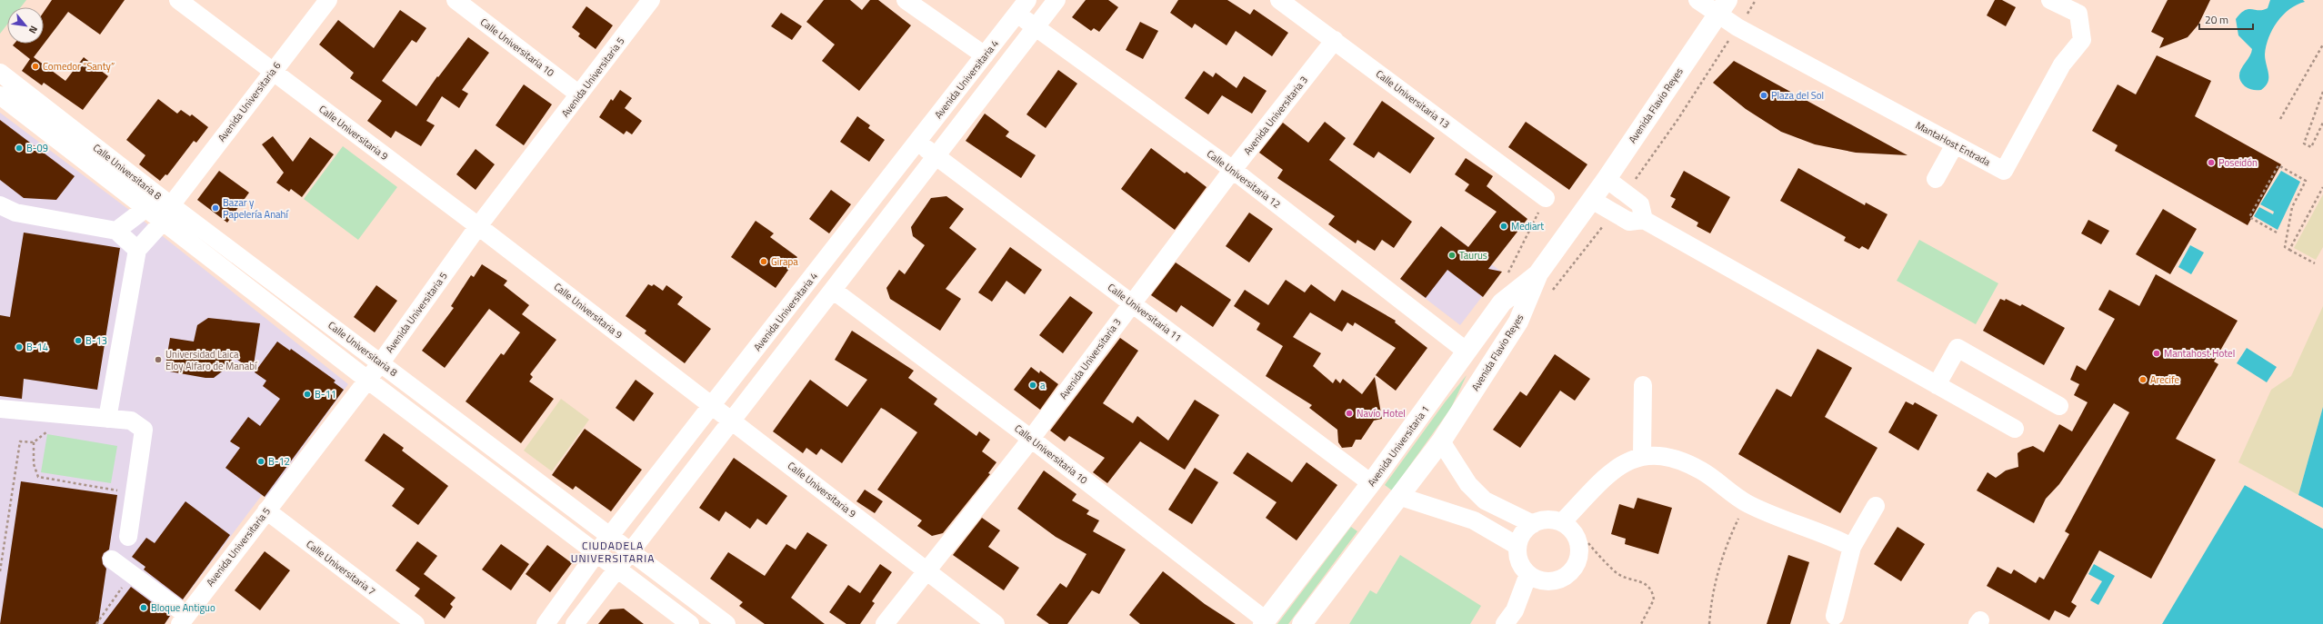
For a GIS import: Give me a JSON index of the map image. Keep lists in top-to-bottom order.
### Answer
{
  "streets": {
    "main road": ["Avenida Flavio Reyes", "Avenida Universitaria 1"],
    "street": [
      "Calle Universitaria 10",
      "Avenida Universitaria 5",
      "Avenida Universitaria 4",
      "Calle Universitaria 13",
      "Avenida Universitaria 6",
      "Avenida Universitaria 3",
      "Calle Universitaria 9",
      "MantaHost Entrada",
      "Calle Universitaria 8",
      "Calle Universitaria 12",
      "Calle Universitaria 11",
      "Calle Universitaria 7"
    ]
  },
  "crossings": [
    ["Calle Universitaria 10", "Avenida Universitaria 5"],
    ["Calle Universitaria 10", "Avenida Universitaria 3"],
    ["Calle Universitaria 10", "Avenida Universitaria 1"],
    ["Avenida Universitaria 5", "Calle Universitaria 9"],
    ["Avenida Universitaria 5", "Calle Universitaria 8"],
    ["Avenida Universitaria 5", "Calle Universitaria 7"],
    ["Avenida Universitaria 4", "Calle Universitaria 9"],
    ["Avenida Universitaria 4", "Calle Universitaria 8"],
    ["Avenida Universitaria 4", "Calle Universitaria 12"],
    ["Avenida Universitaria 4", "Calle Universitaria 11"],
    ["Calle Universitaria 13", "Avenida Universitaria 3"],
    ["Avenida Universitaria 6", "Calle Universitaria 9"],
    ["Avenida Universitaria 6", "Calle Universitaria 8"],
    ["Avenida Flavio Reyes", "MantaHost Entrada"],
    ["Avenida Flavio Reyes", "Avenida Universitaria 1"],
    ["Avenida Universitaria 3", "Calle Universitaria 9"],
    ["Avenida Universitaria 3", "Calle Universitaria 12"],
    ["Avenida Universitaria 3", "Calle Universitaria 11"],
    ["Calle Universitaria 12", "Avenida Universitaria 1"],
    ["Calle Universitaria 11", "Avenida Universitaria 1"]
  ],
  "districts": ["CIUDADELA UNIVERSITARIA"],
  "places": [
    "Comedor “Santy”",
    "Plaza del Sol",
    "B-09",
    "Poseidón",
    "Bazar y Papelería Anahí",
    "Mediart",
    "Taurus",
    "Girapa",
    "B-13",
    "B-14",
    "Mantahost Hotel",
    "Universidad Laica Eloy Alfaro de Manabí",
    "Arecife",
    "a",
    "B-11",
    "Navío Hotel",
    "B-12",
    "Bloque Antiguo"
  ],
  "scale_bar": "20 m",
  "north": "bottom right"
}
